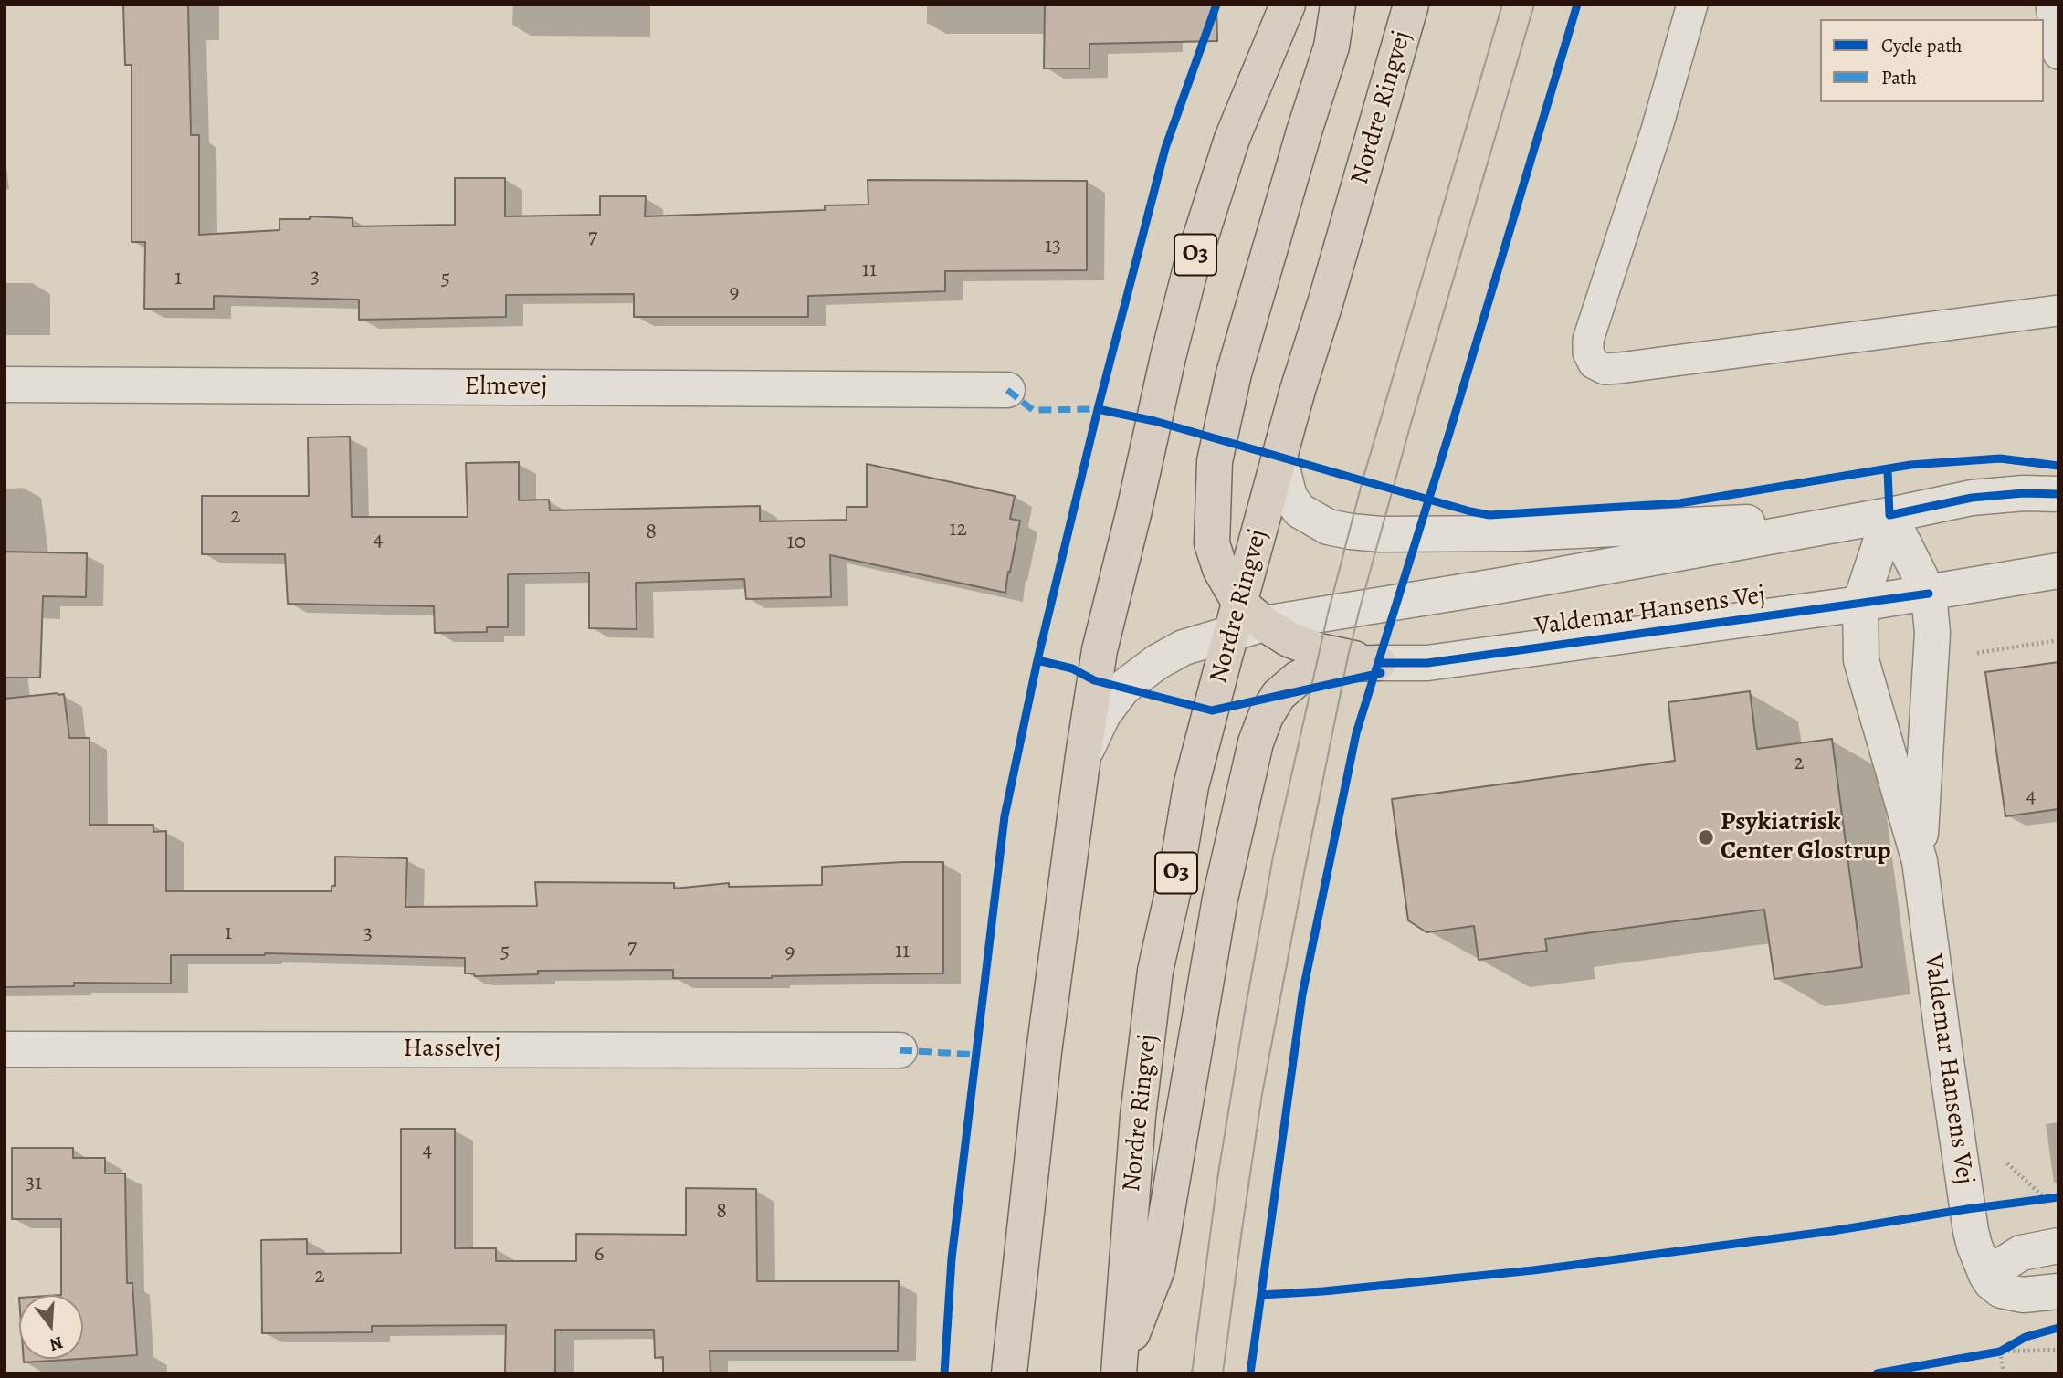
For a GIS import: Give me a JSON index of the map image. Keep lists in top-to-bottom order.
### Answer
{
  "streets": {
    "main road": ["Nordre Ringvej", "O3"],
    "street": ["Elmevej", "Valdemar Hansens Vej", "Hasselvej"]
  },
  "crossings": [
    ["Nordre Ringvej", "Valdemar Hansens Vej"],
    ["O3", "Valdemar Hansens Vej"]
  ],
  "places": ["Psykiatrisk Center Glostrup"],
  "house_numbers": [
    "7",
    "13",
    "11",
    "3",
    "1",
    "5",
    "9",
    "2",
    "12",
    "8",
    "4",
    "10",
    "2",
    "4",
    "1",
    "3",
    "7",
    "11",
    "5",
    "9",
    "4",
    "31",
    "8",
    "6",
    "2"
  ],
  "legend": ["Cycle path", "Path"],
  "north": "bottom"
}
